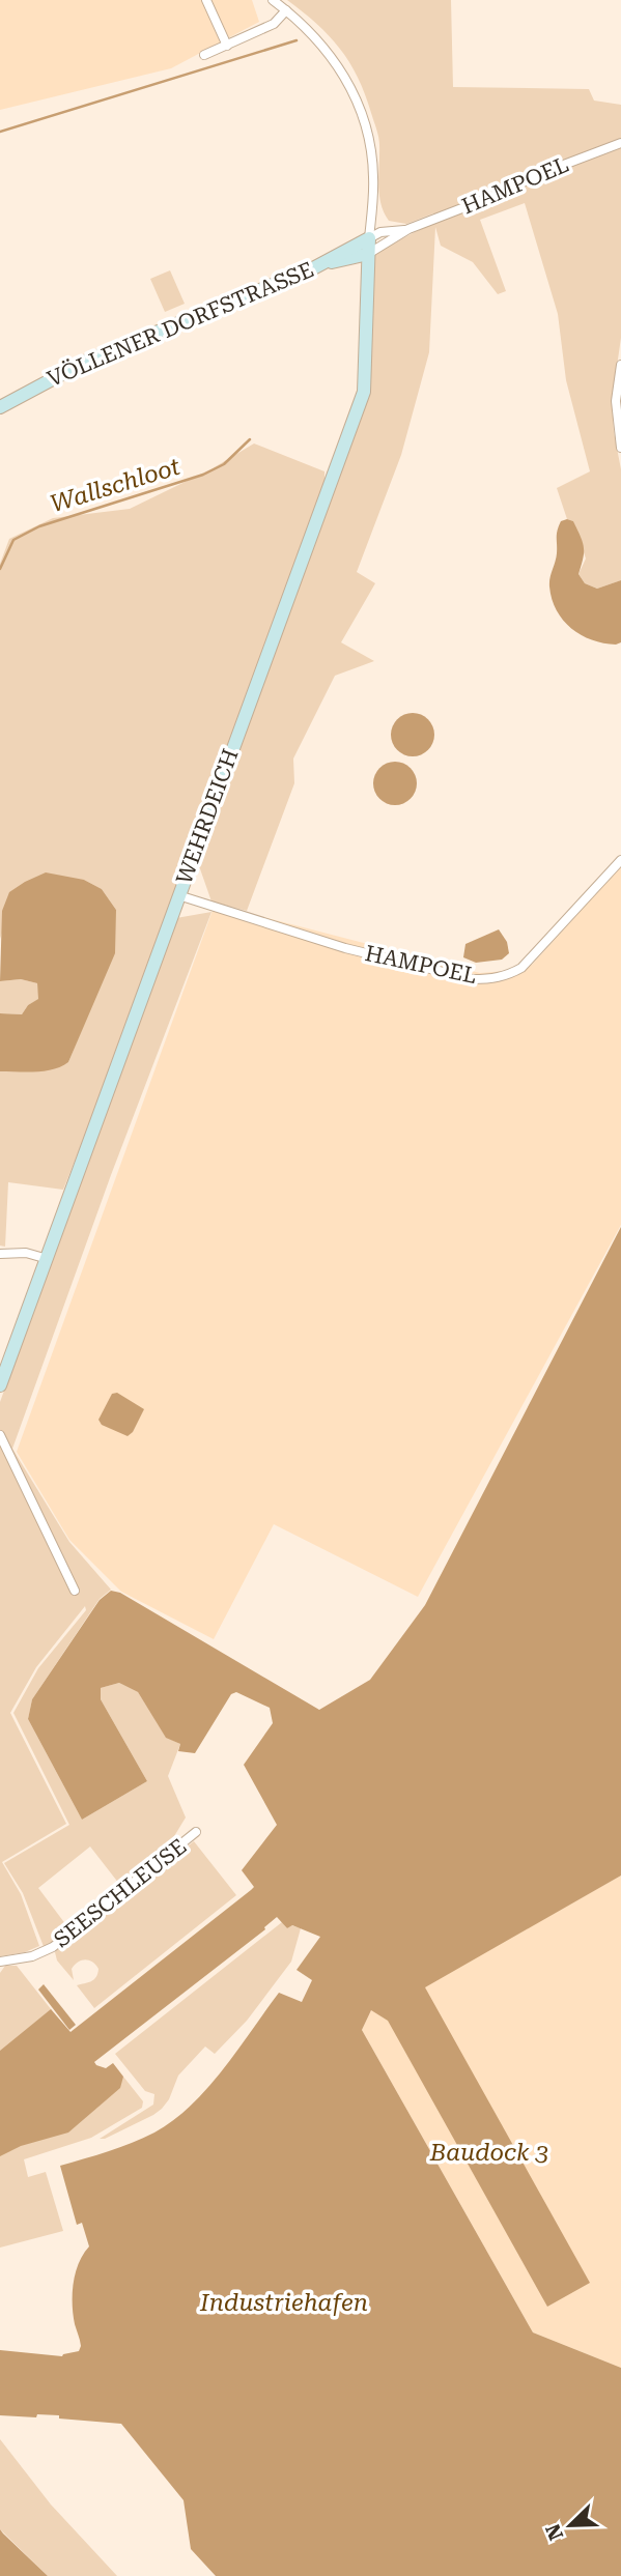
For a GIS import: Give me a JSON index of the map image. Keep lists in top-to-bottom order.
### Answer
{
  "streets": {
    "street": [
      "HAMPOEL",
      "VÖLLENER DORFSTRASSE",
      "WEHRDEICH",
      "SEESCHLEUSE"
    ]
  },
  "crossings": [
    ["HAMPOEL", "VÖLLENER DORFSTRASSE"],
    ["HAMPOEL", "WEHRDEICH"],
    ["VÖLLENER DORFSTRASSE", "WEHRDEICH"]
  ],
  "water": ["Wallschloot", "Baudock 3", "Industriehafen"],
  "north": "bottom left"
}
